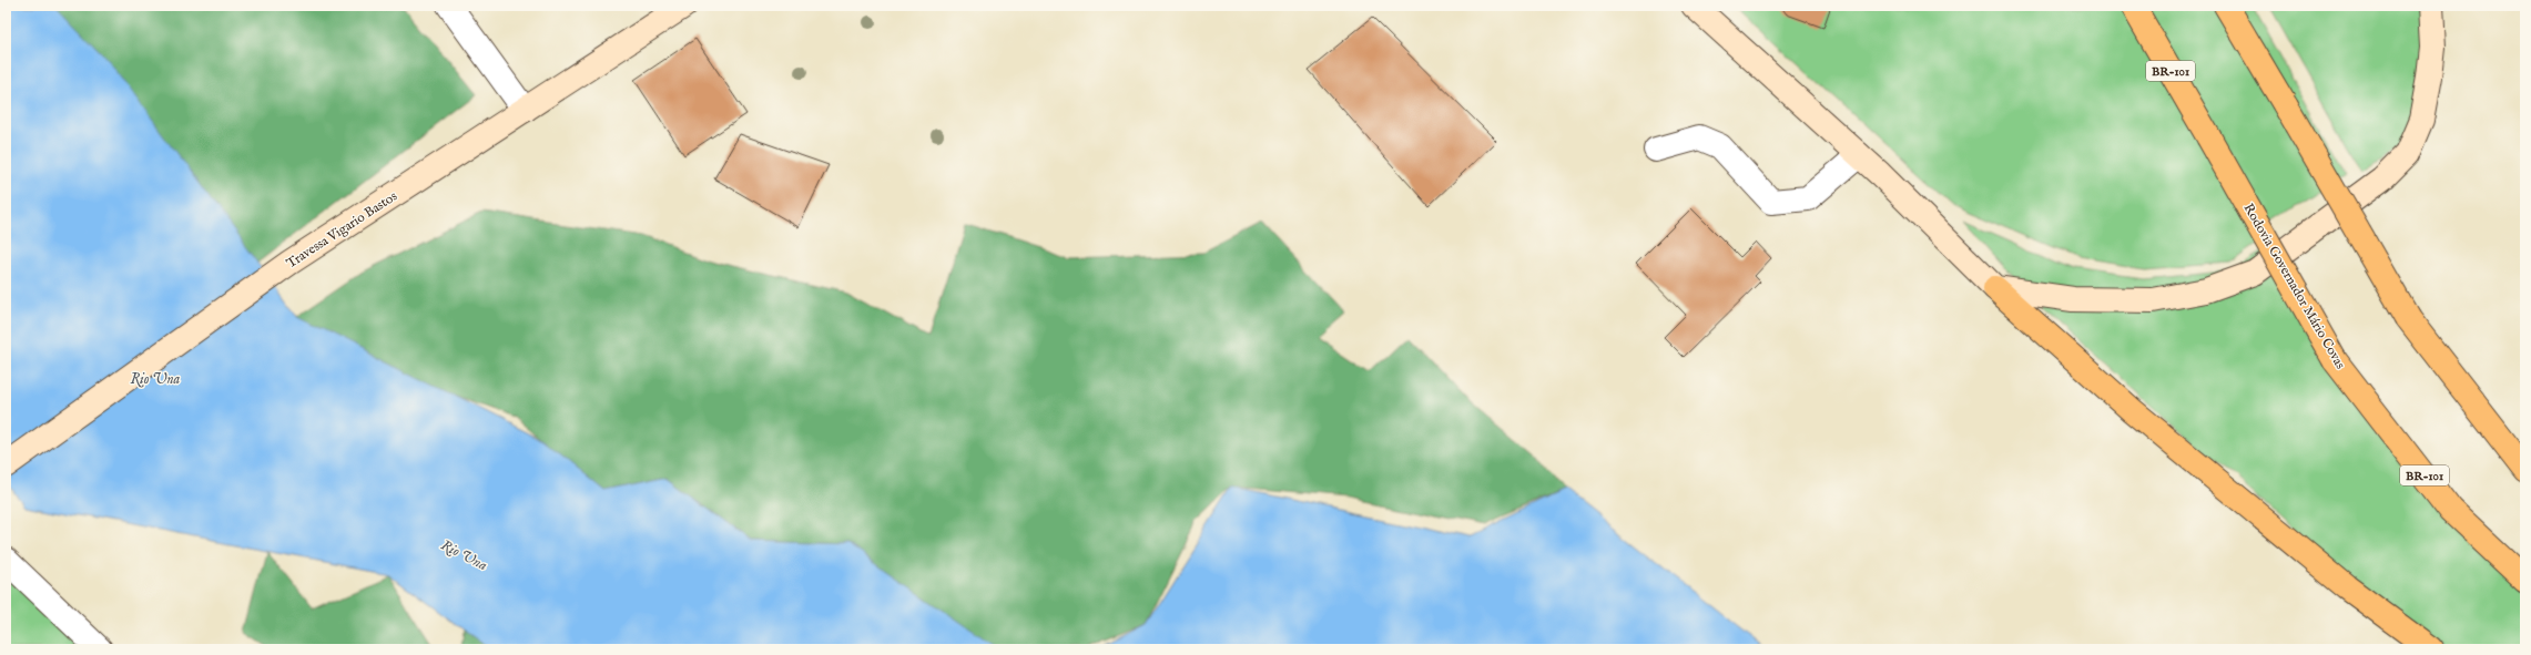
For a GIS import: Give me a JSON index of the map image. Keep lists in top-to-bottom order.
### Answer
{
  "streets": {
    "highway": ["BR-101", "Rodovia Governador Mário Covas"],
    "main road": ["Travessa Vigario Bastos"]
  },
  "water": ["Rio Una"]
}
